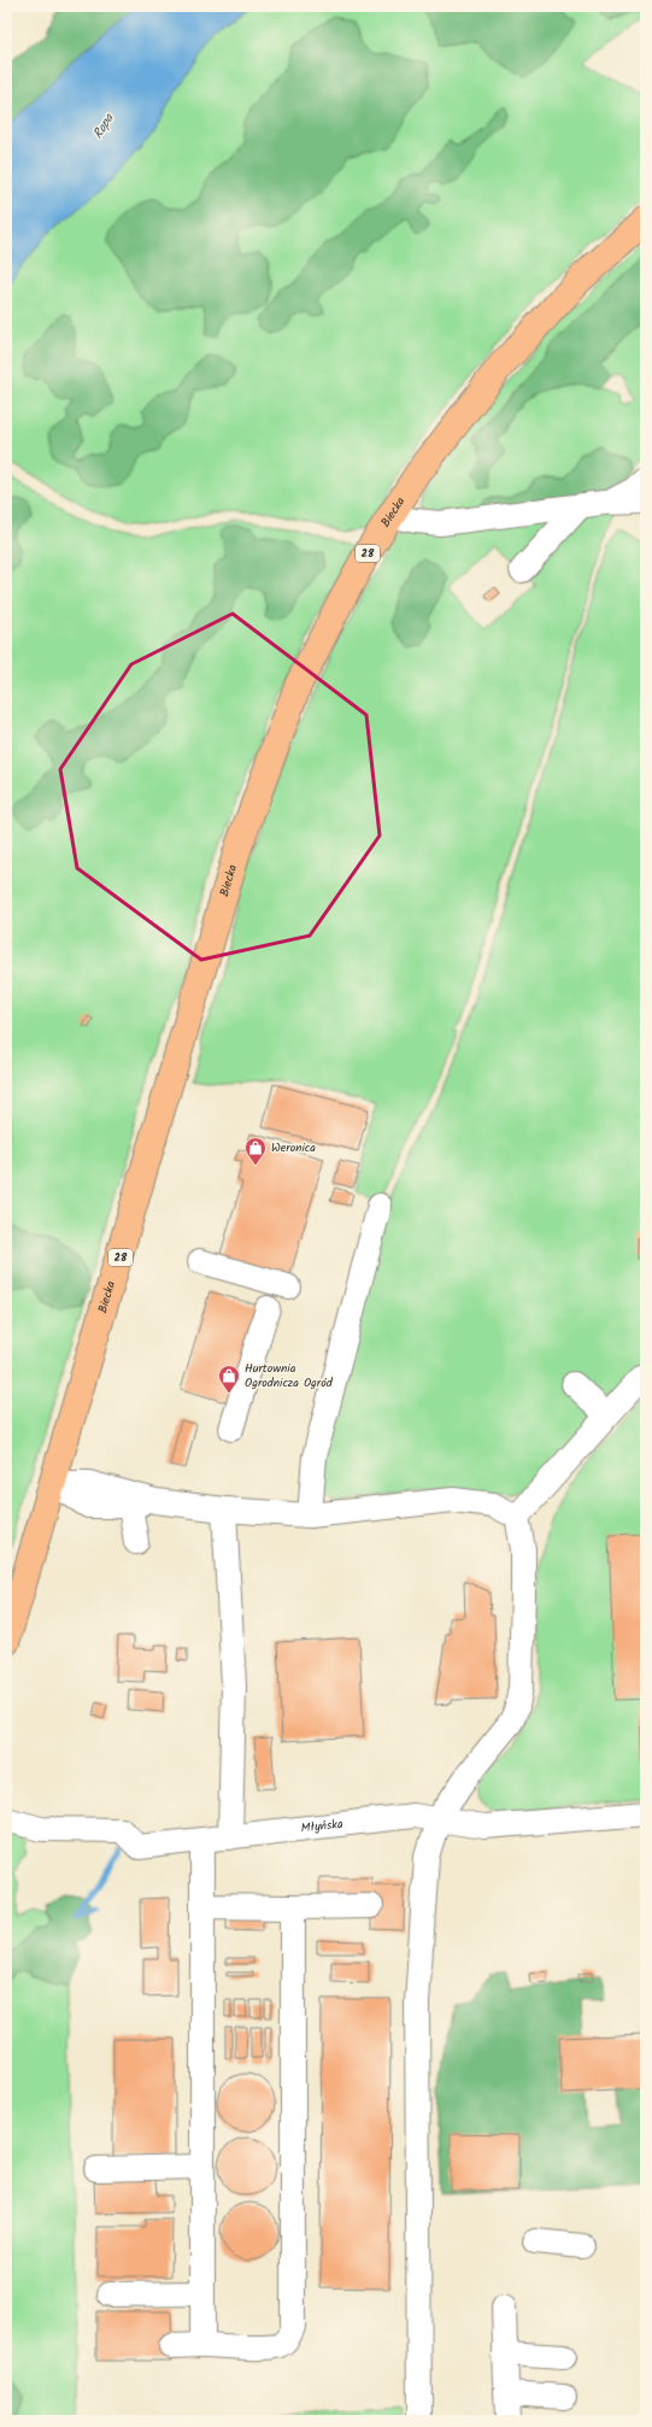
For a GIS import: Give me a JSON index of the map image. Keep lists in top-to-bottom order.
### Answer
{
  "streets": {
    "main road": ["Biecka", "28"],
    "street": ["Młyńska"]
  },
  "water": ["Ropa"],
  "places": {
    "shop": ["Weronica", "Hurtownia Ogrodnicza Ogród"]
  }
}
